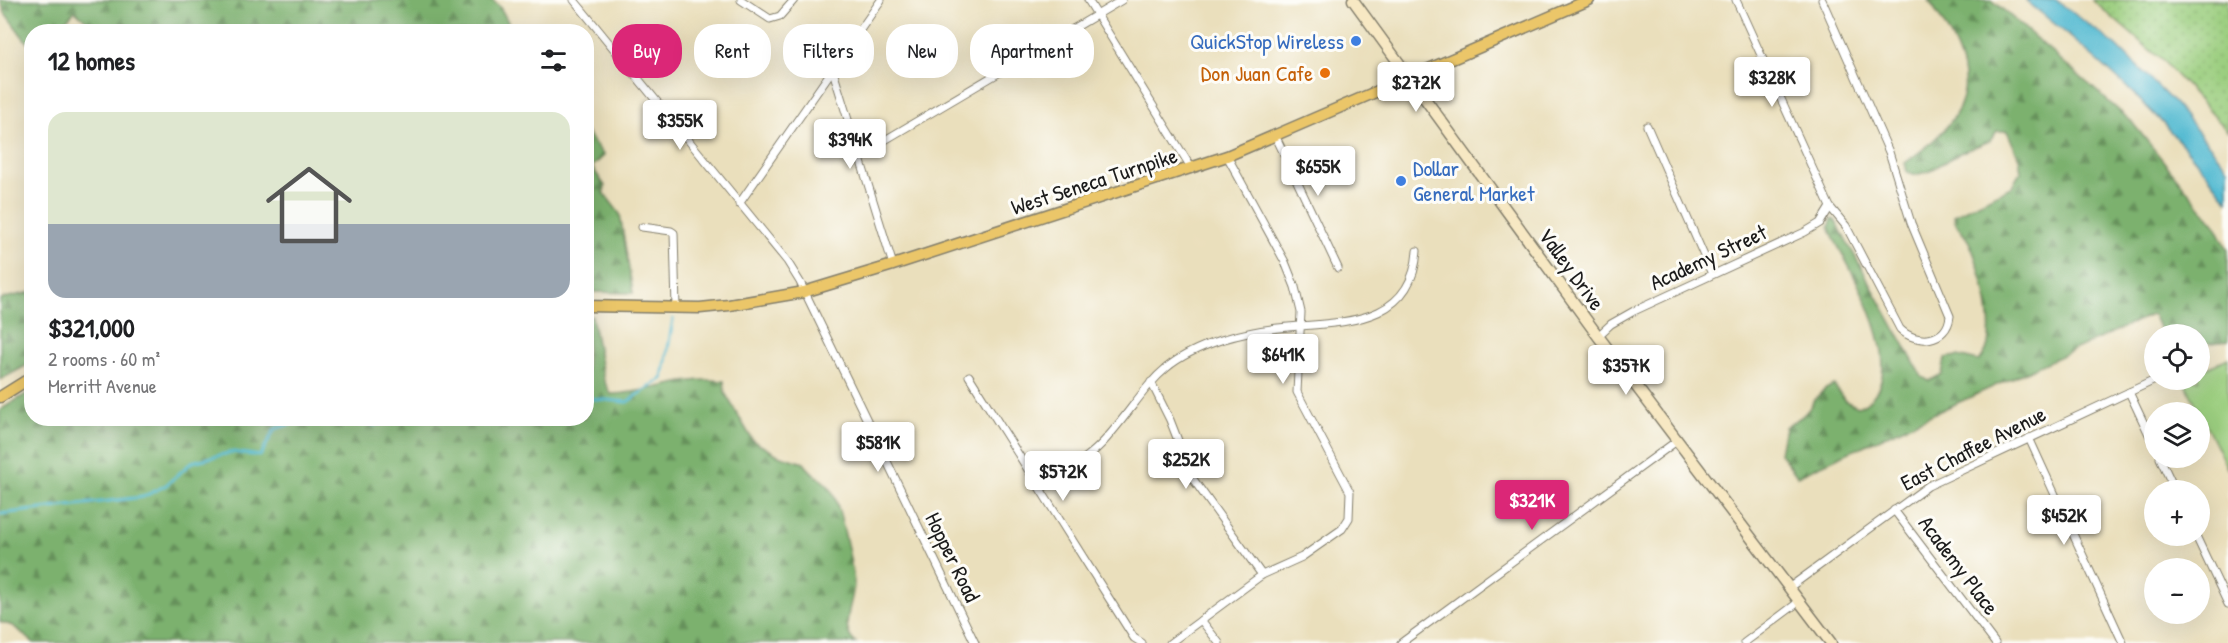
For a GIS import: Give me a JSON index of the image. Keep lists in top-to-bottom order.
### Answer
{
  "streets": {
    "main road": ["West Seneca Turnpike", "Valley Drive"],
    "street": [
      "Academy Street",
      "East Chaffee Avenue",
      "Hopper Road",
      "Academy Place"
    ]
  },
  "crossings": [
    ["West Seneca Turnpike", "Valley Drive"],
    ["West Seneca Turnpike", "Hopper Road"],
    ["Academy Street", "Valley Drive"],
    ["Valley Drive", "East Chaffee Avenue"],
    ["East Chaffee Avenue", "Academy Place"]
  ],
  "places": ["QuickStop Wireless", "Don Juan Cafe", "Dollar General Market"],
  "page": {
    "chip": [
      "Buy",
      "Rent",
      "Filters",
      "New",
      "Apartment"
    ],
    "heading": "12 homes",
    "price": [
      "$328K",
      "$272K",
      "$355K",
      "$394K",
      "$655K",
      "$641K",
      "$357K",
      "$581K",
      "$252K",
      "$572K",
      "$321K",
      "$452K"
    ],
    "list": [
      {
        "name": "$321,000",
        "note": "2 rooms · 60 m² · Merritt Avenue"
      }
    ],
    "map_buttons": ["+", "−"]
  }
}
